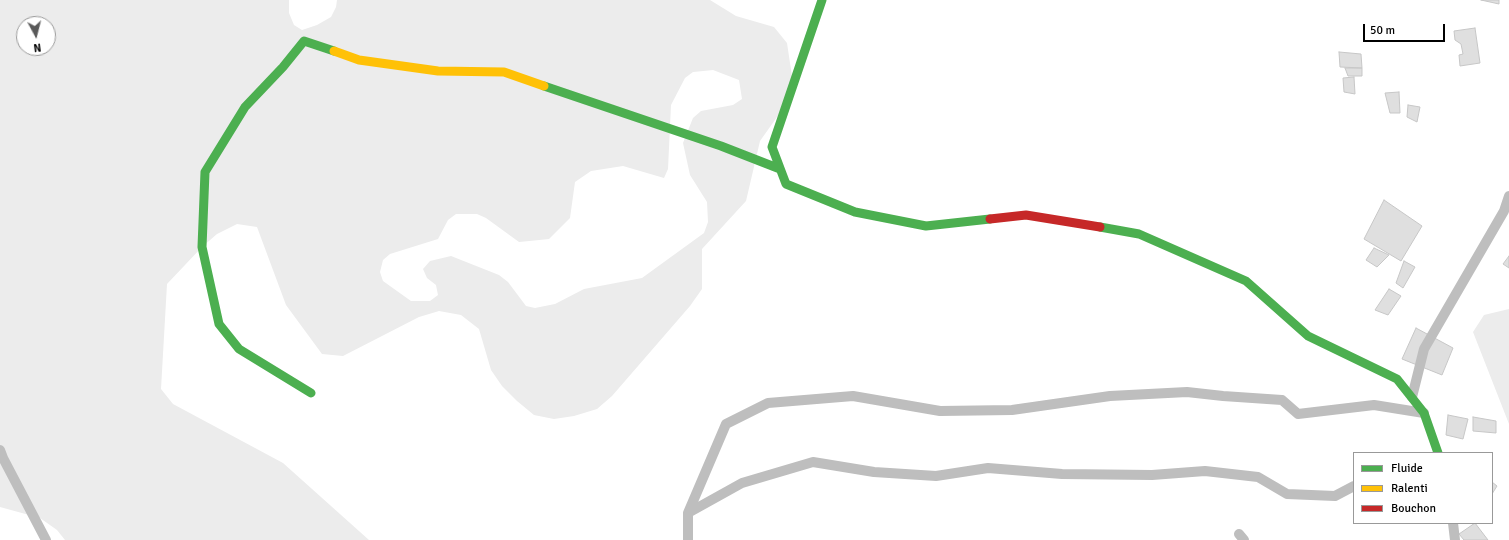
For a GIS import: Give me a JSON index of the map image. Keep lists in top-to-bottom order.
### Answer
{
  "legend": ["Fluide", "Ralenti", "Bouchon"],
  "scale_bar": "50 m",
  "north": "bottom"
}
